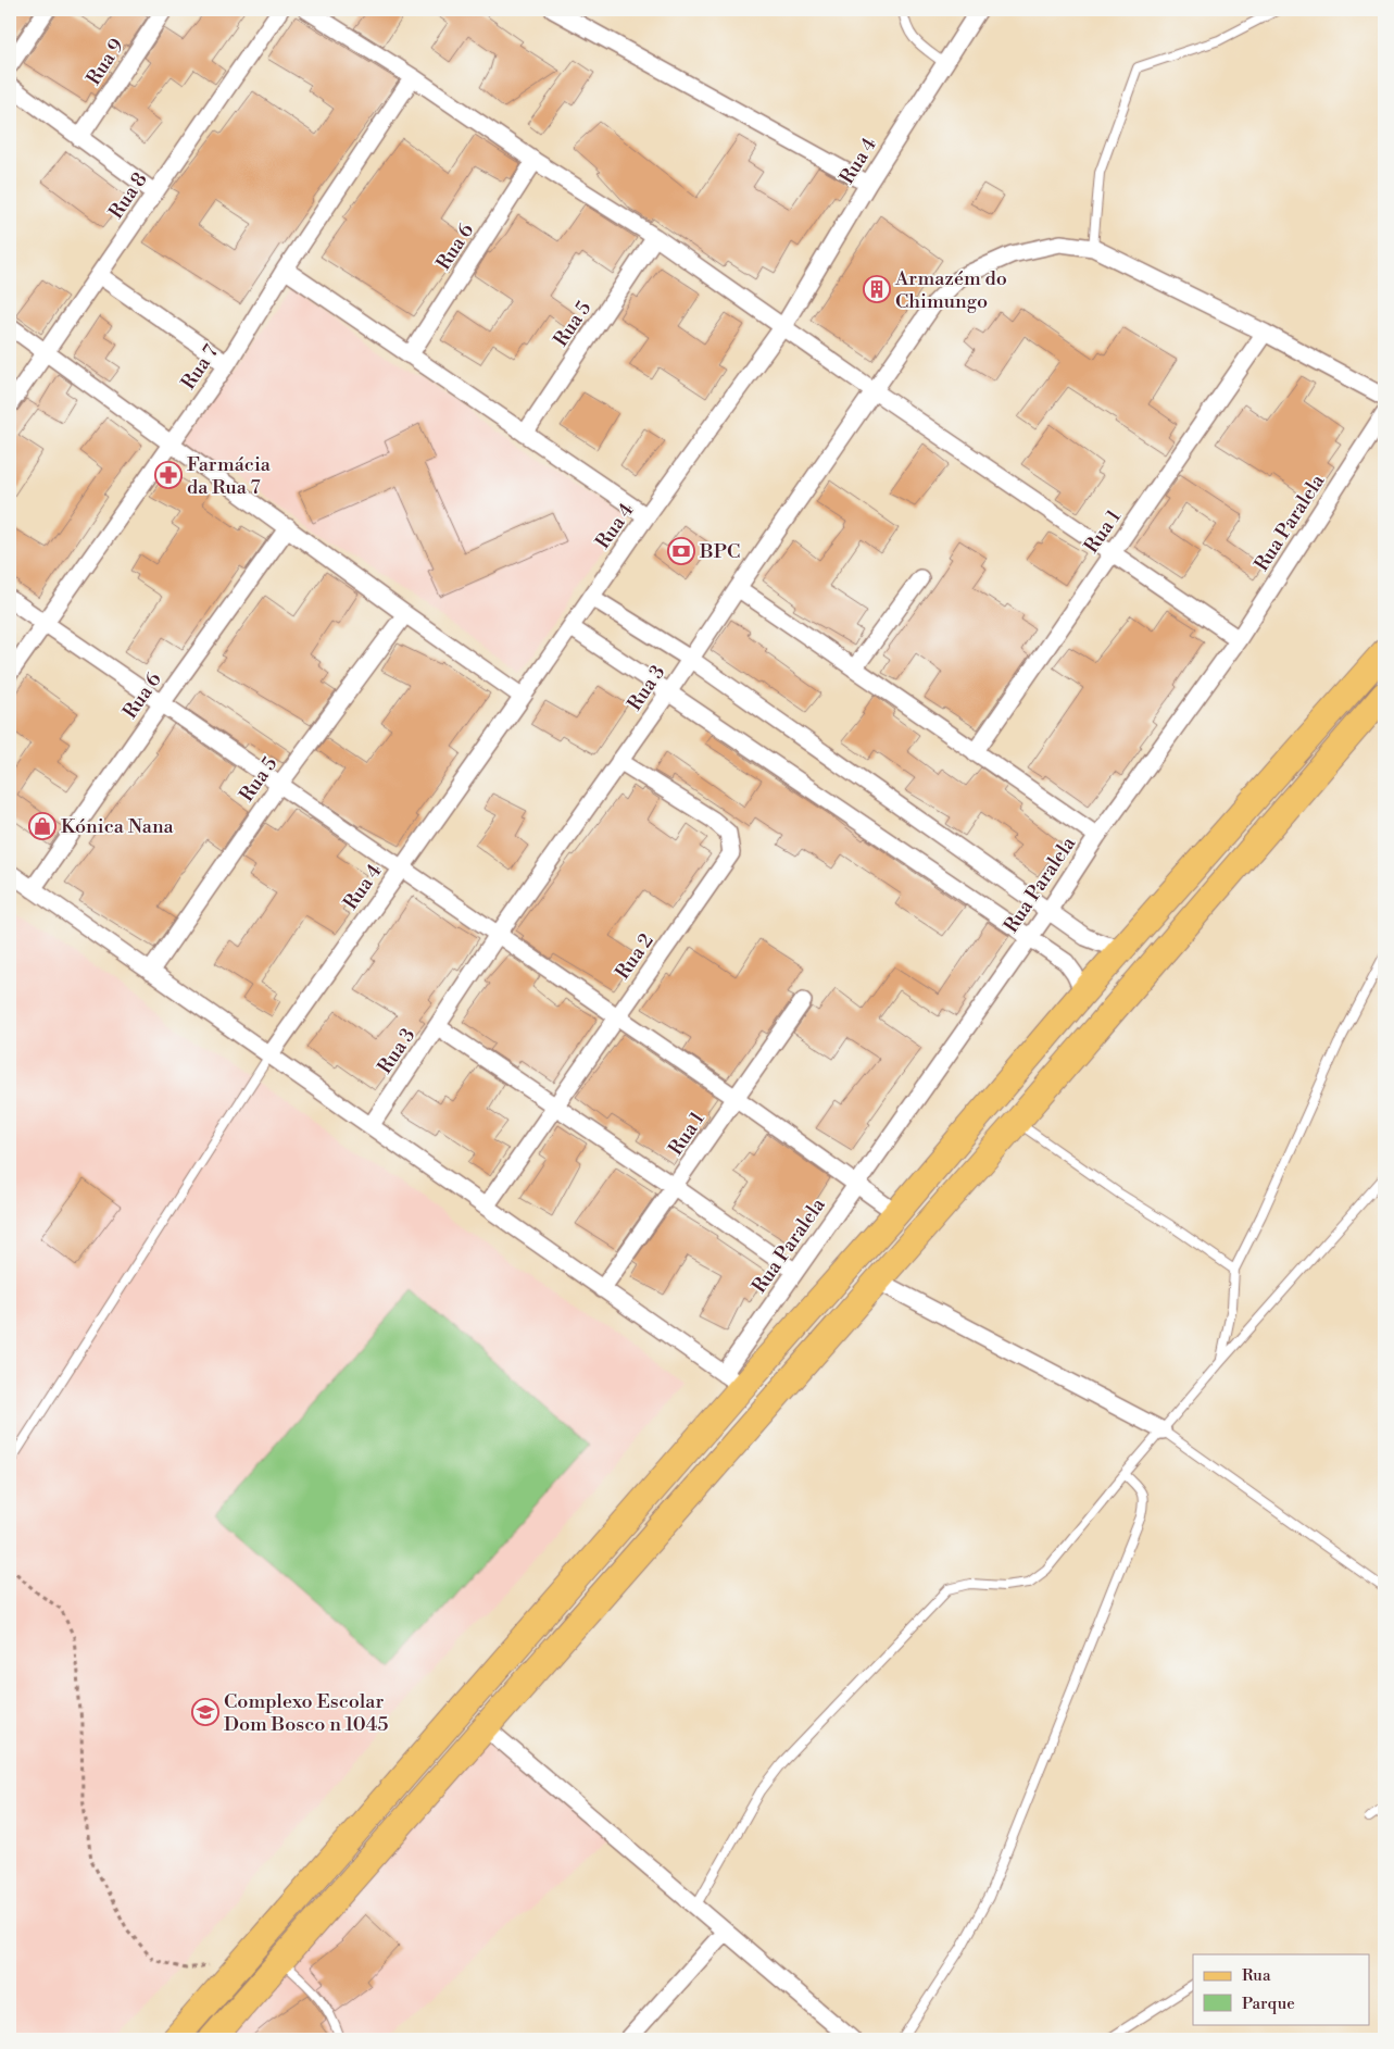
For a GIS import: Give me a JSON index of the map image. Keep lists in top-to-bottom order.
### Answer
{
  "streets": {
    "street": [
      "Rua 9",
      "Rua 4",
      "Rua 8",
      "Rua 6",
      "Rua 5",
      "Rua 7",
      "Rua Paralela",
      "Rua 1",
      "Rua 3",
      "Rua 2"
    ]
  },
  "crossings": [
    ["Rua 3", "Rua 2"]
  ],
  "places": {
    "building": ["Armazém do Chimungo"],
    "pharmacy": ["Farmácia da Rua 7"],
    "bank": ["BPC"],
    "shop": ["Kónica Nana"],
    "school or university": ["Complexo Escolar Dom Bosco n 1045"]
  },
  "legend": ["Rua", "Parque"]
}
